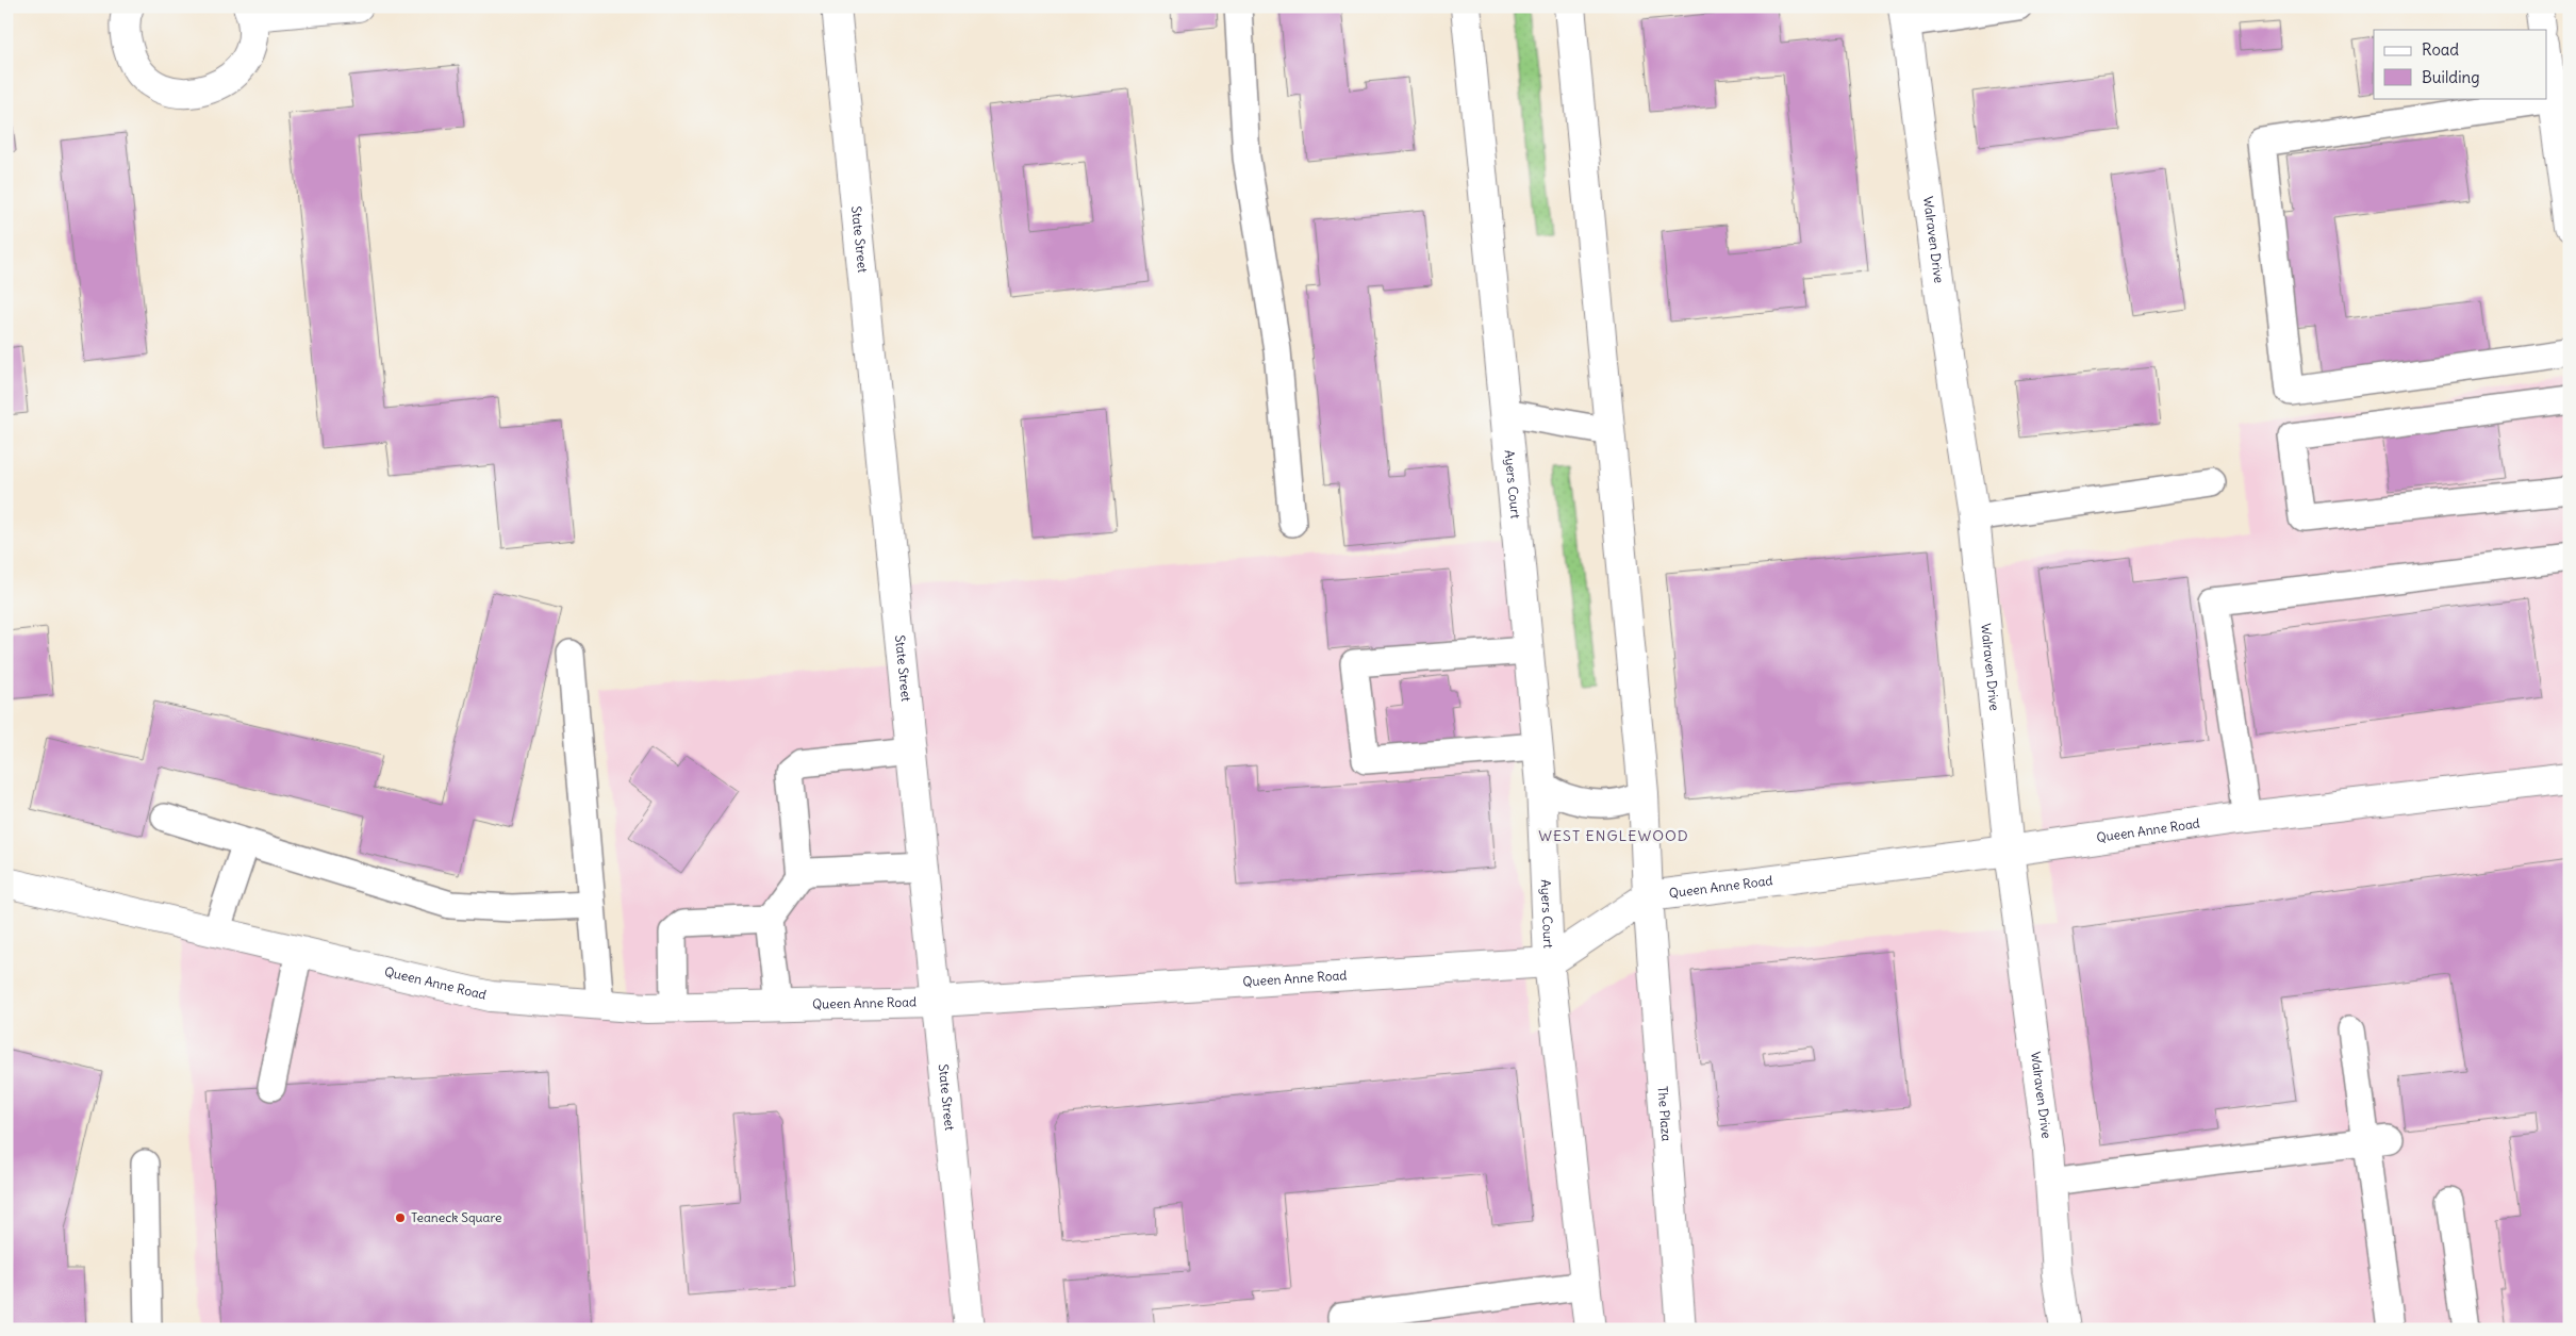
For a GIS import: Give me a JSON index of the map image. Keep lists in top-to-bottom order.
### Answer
{
  "streets": {
    "street": [
      "State Street",
      "Walraven Drive",
      "Ayers Court",
      "Queen Anne Road",
      "The Plaza"
    ]
  },
  "crossings": [
    ["State Street", "Queen Anne Road"],
    ["Walraven Drive", "Queen Anne Road"],
    ["Ayers Court", "Queen Anne Road"],
    ["Queen Anne Road", "The Plaza"]
  ],
  "districts": ["WEST ENGLEWOOD"],
  "places": ["Teaneck Square"],
  "legend": ["Road", "Building"]
}
